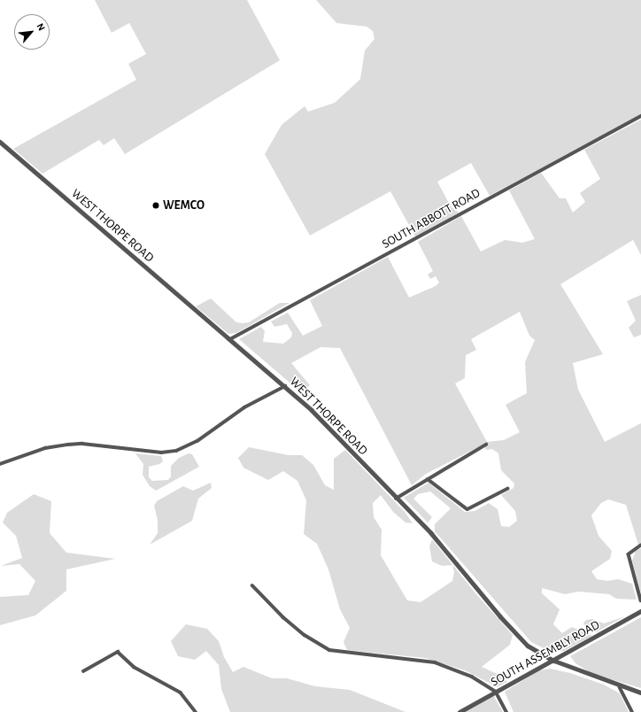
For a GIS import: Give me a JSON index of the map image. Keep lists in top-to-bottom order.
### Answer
{
  "streets": {
    "street": ["SOUTH ABBOTT ROAD", "WEST THORPE ROAD", "SOUTH ASSEMBLY ROAD"]
  },
  "crossings": [
    ["SOUTH ABBOTT ROAD", "WEST THORPE ROAD"],
    ["WEST THORPE ROAD", "SOUTH ASSEMBLY ROAD"]
  ],
  "places": ["WEMCO"],
  "north": "top right"
}
